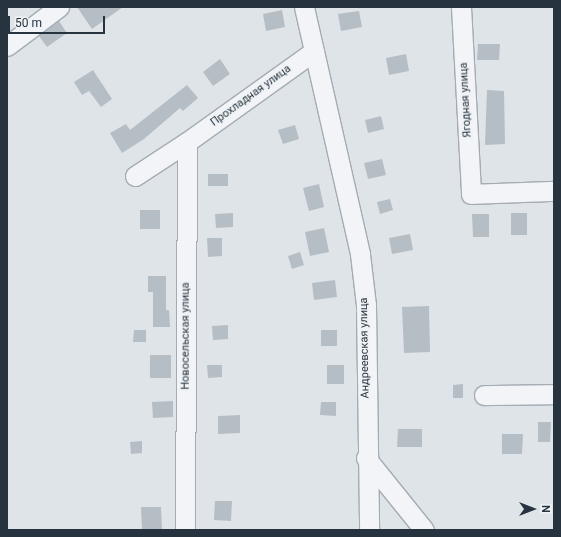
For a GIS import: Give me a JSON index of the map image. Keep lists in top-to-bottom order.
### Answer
{
  "streets": {
    "street": [
      "Прохладная улица",
      "Ягодная улица",
      "Новосельская улица",
      "Андреевская улица"
    ]
  },
  "crossings": [
    ["Прохладная улица", "Новосельская улица"],
    ["Прохладная улица", "Андреевская улица"]
  ],
  "scale_bar": "50 m",
  "north": "right"
}
